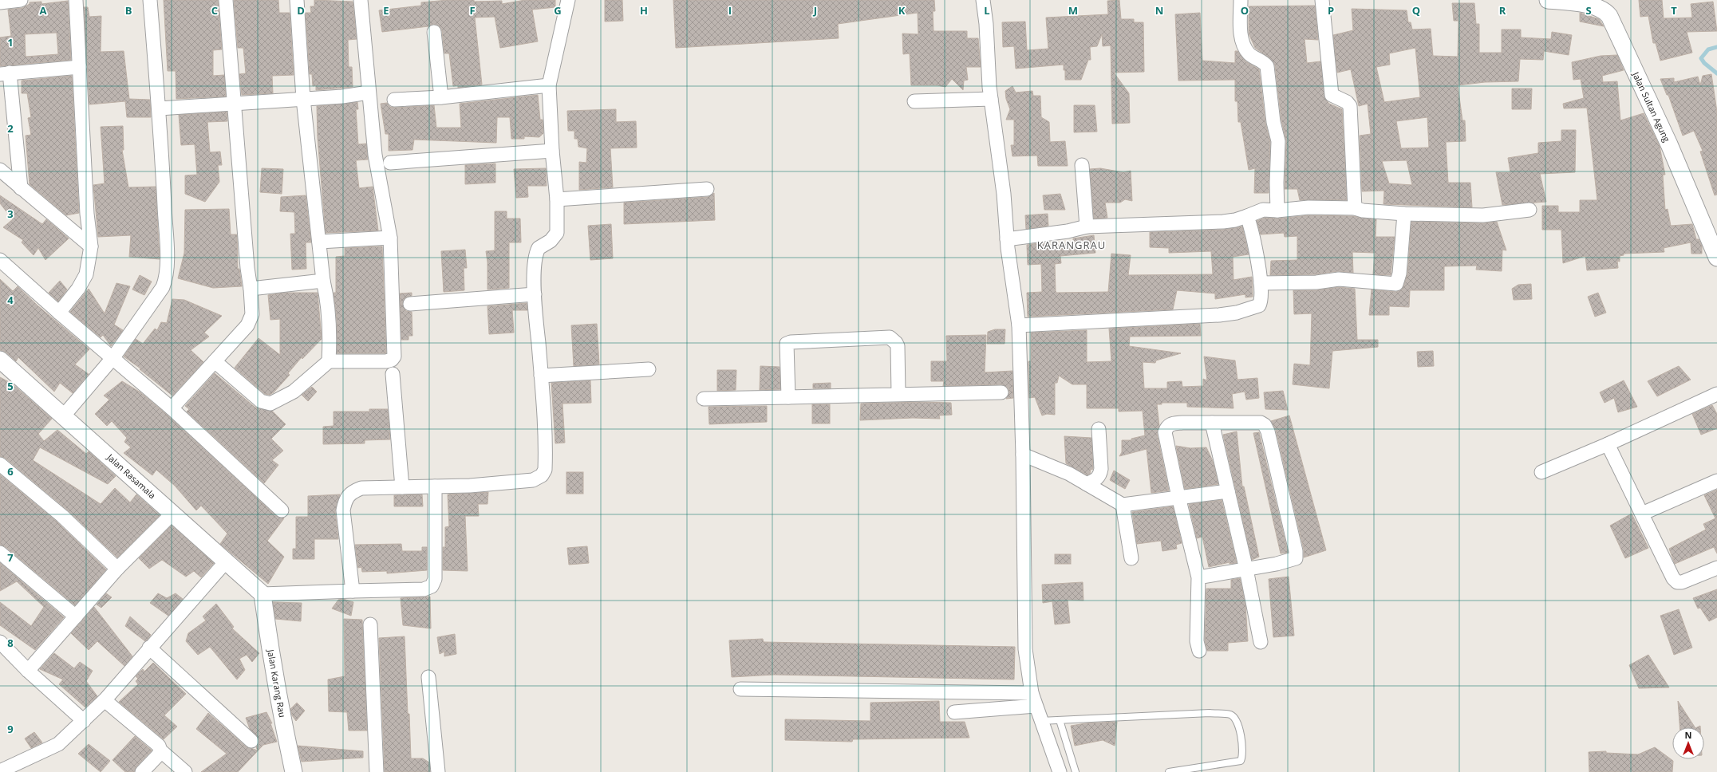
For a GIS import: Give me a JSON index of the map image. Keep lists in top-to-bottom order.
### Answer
{
  "streets": {
    "street": ["Jalan Sultan Agung", "Jalan Rasamala", "Jalan Karang Rau"]
  },
  "crossings": [
    ["Jalan Rasamala", "Jalan Karang Rau"]
  ],
  "districts": ["KARANGRAU"],
  "north": "top",
  "grid": {
    "columns": [
      "A",
      "B",
      "C",
      "D",
      "E",
      "F",
      "G",
      "H",
      "I",
      "J",
      "K",
      "L",
      "M",
      "N",
      "O",
      "P",
      "Q",
      "R",
      "S",
      "T"
    ],
    "rows": [
      "1",
      "2",
      "3",
      "4",
      "5",
      "6",
      "7",
      "8",
      "9"
    ]
  }
}
